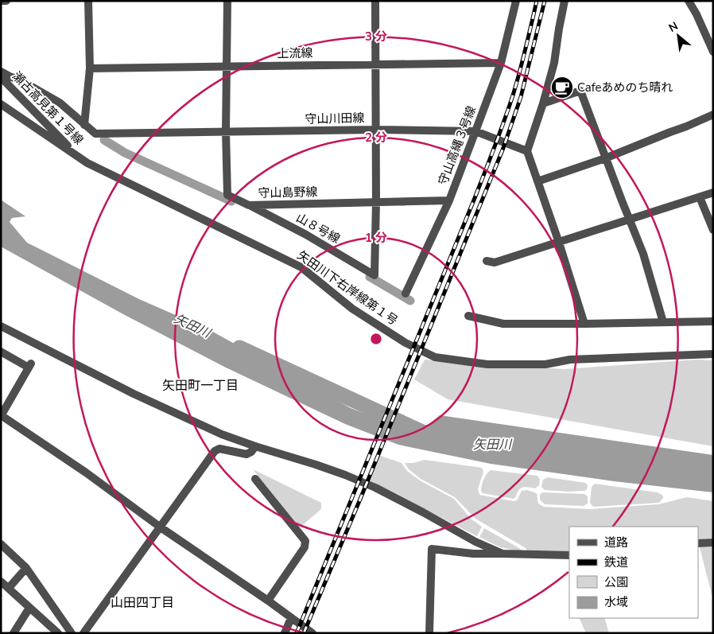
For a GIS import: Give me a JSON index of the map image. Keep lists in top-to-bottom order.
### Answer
{
  "streets": {
    "street": [
      "上流線",
      "瀬古高見第１号線",
      "守山川田線",
      "守山高縄３号線",
      "守山島野線",
      "山８号線",
      "矢田川下右岸線第１号"
    ]
  },
  "crossings": [
    ["上流線", "守山高縄３号線"],
    ["上流線", "守山島野線"],
    ["瀬古高見第１号線", "矢田川下右岸線第１号"],
    ["守山川田線", "守山高縄３号線"],
    ["守山川田線", "守山島野線"],
    ["守山高縄３号線", "守山島野線"],
    ["守山島野線", "山８号線"]
  ],
  "districts": ["矢田町一丁目", "山田四丁目"],
  "water": ["矢田川"],
  "places": {
    "cafe": ["Cafeあめのち晴れ"]
  },
  "legend": [
    "道路",
    "鉄道",
    "公園",
    "水域"
  ],
  "north": "top left",
  "rings": ["3 分", "2 分", "1 分"]
}
